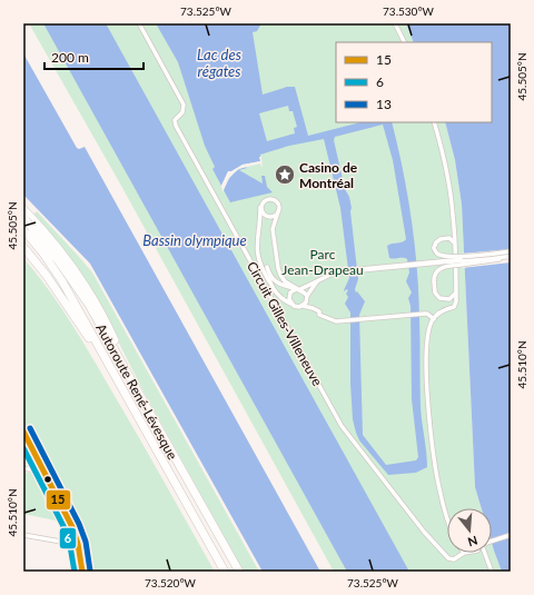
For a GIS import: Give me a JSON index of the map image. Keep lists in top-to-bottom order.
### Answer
{
  "streets": {
    "highway": ["Autoroute René-Lévesque"],
    "street": ["Circuit Gilles-Villeneuve"]
  },
  "water": ["Lac des régates", "Bassin olympique"],
  "parks": ["Parc Jean-Drapeau"],
  "places": {
    "place": ["Casino de Montréal"]
  },
  "lines": ["transit line 13", "transit line 15", "transit line 6"],
  "legend": ["15", "6", "13"],
  "scale_bar": "200 m",
  "north": "bottom",
  "coordinates": [
    "73.525°W",
    "73.530°W",
    "45.505°N",
    "45.510°N",
    "73.520°W"
  ]
}
